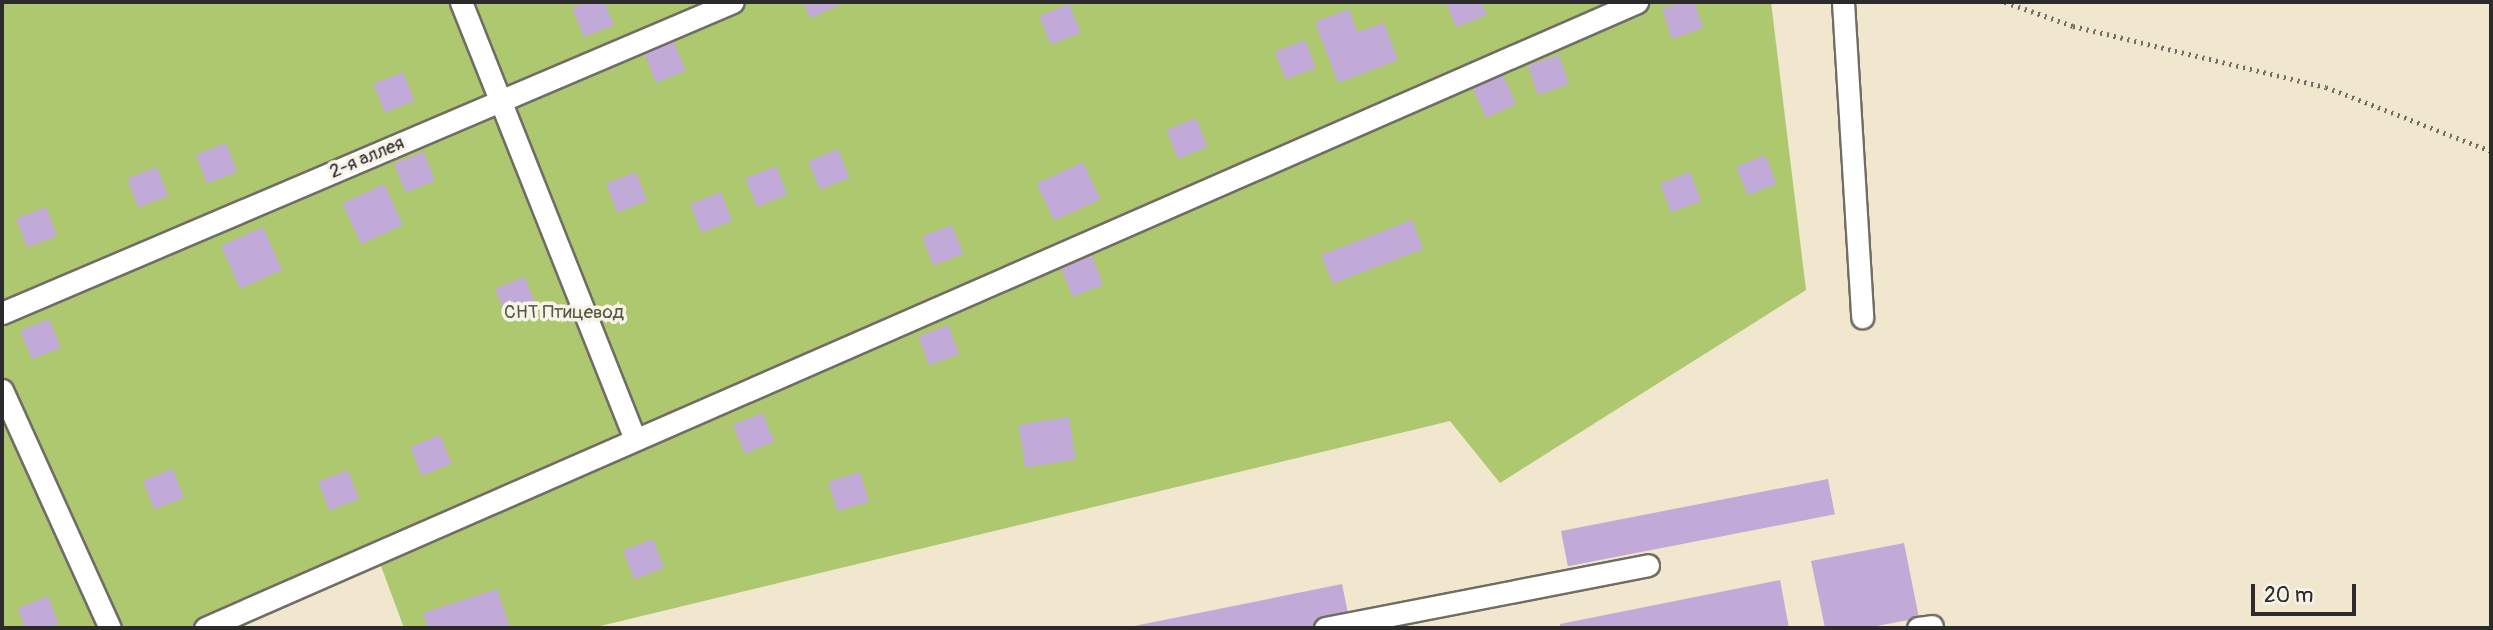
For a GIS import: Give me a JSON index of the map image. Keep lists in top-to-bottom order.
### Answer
{
  "streets": {
    "lane": ["2-я аллея"]
  },
  "parks": ["СНТ Птицевод"],
  "scale_bar": "20 m"
}
